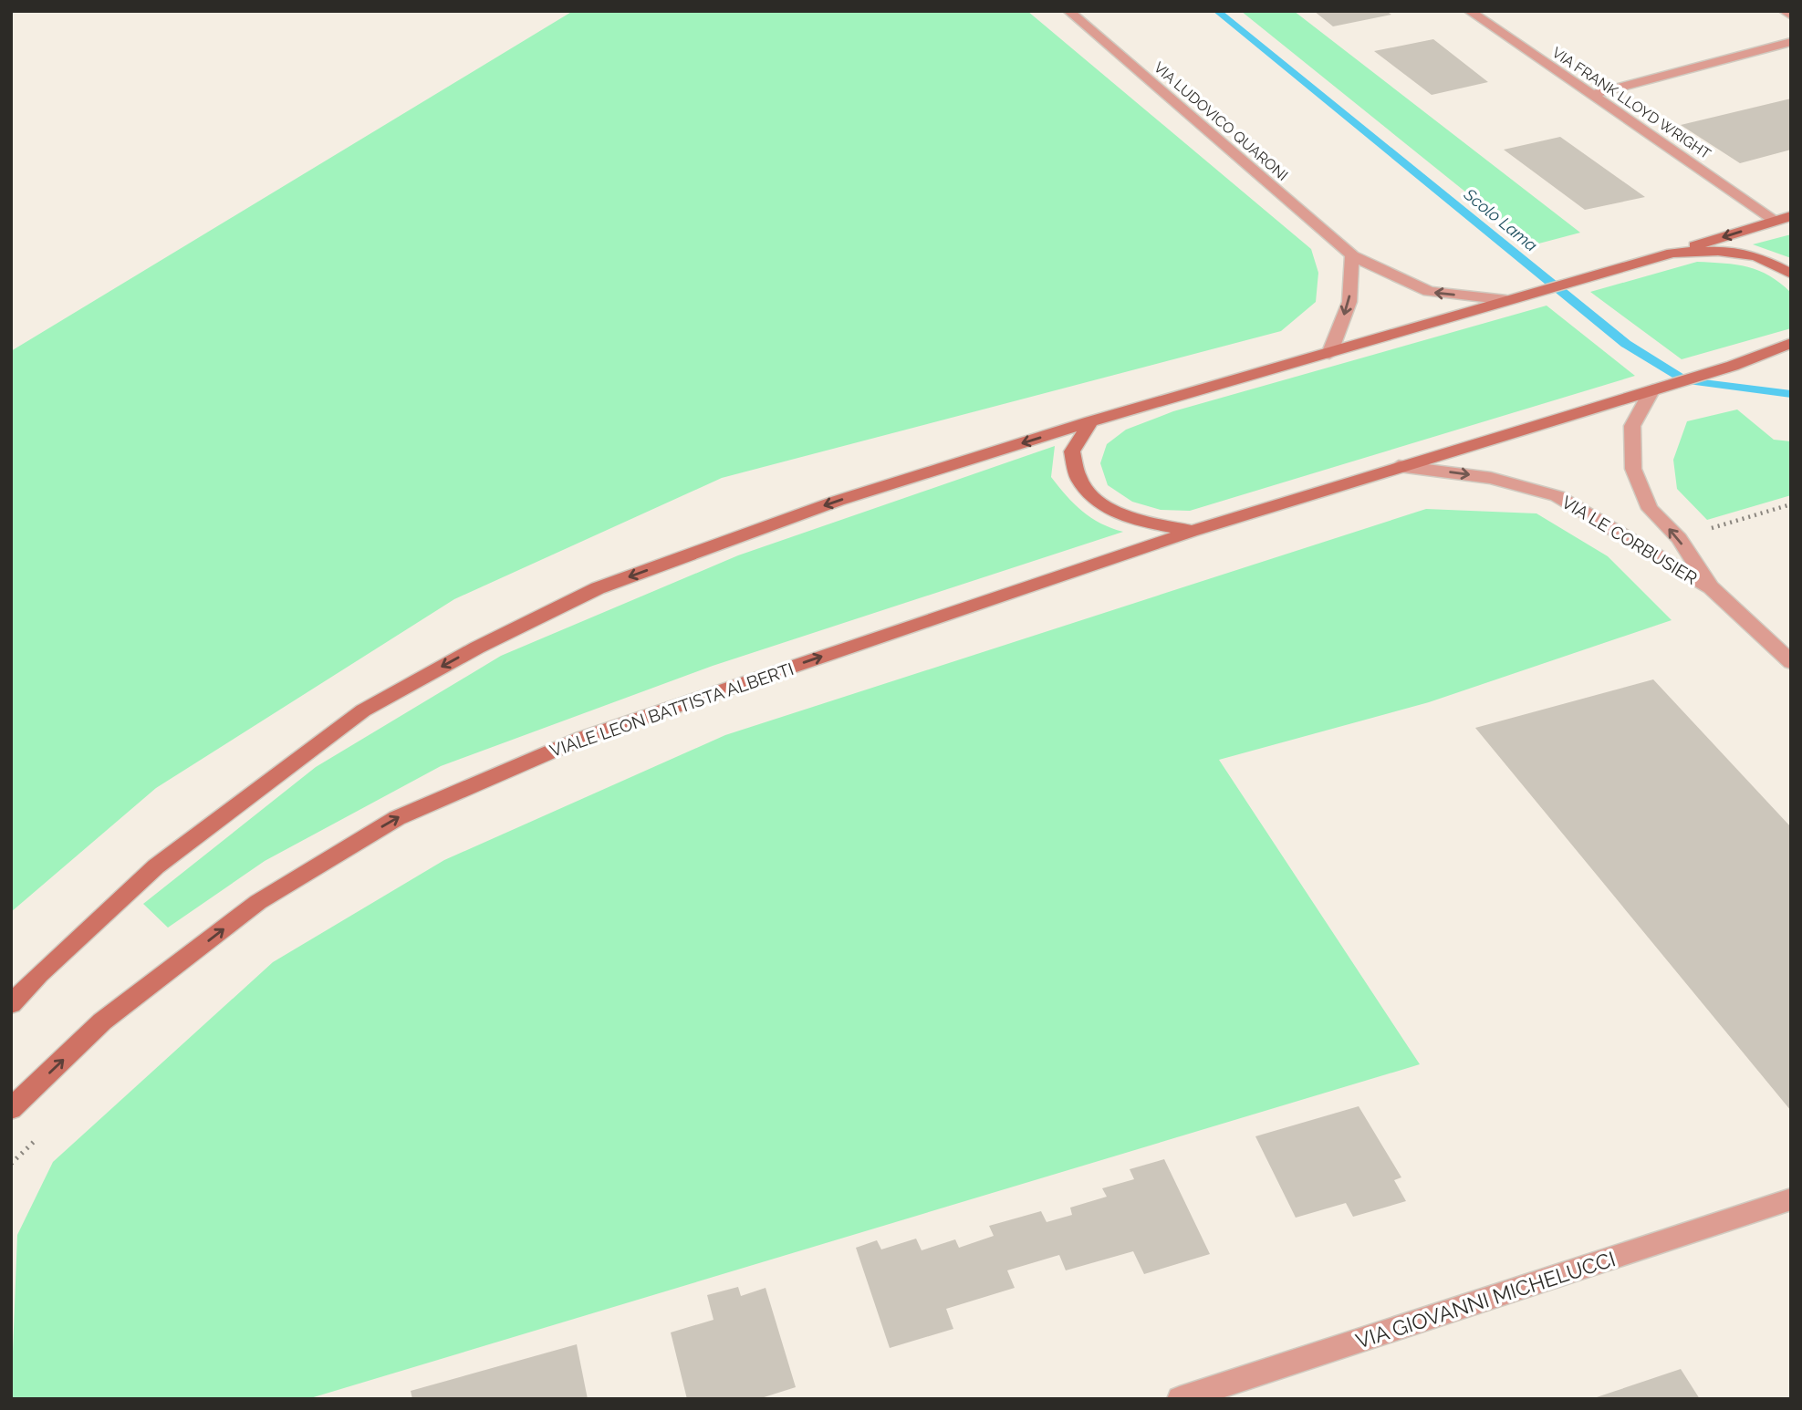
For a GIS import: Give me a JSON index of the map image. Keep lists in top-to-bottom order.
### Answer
{
  "streets": {
    "main road": ["VIALE LEON BATTISTA ALBERTI"],
    "street": [
      "VIA FRANK LLOYD WRIGHT",
      "VIA LUDOVICO QUARONI",
      "VIA LE CORBUSIER",
      "VIA GIOVANNI MICHELUCCI"
    ]
  },
  "crossings": [
    ["VIA LE CORBUSIER", "VIALE LEON BATTISTA ALBERTI"]
  ],
  "water": ["Scolo Lama"]
}
